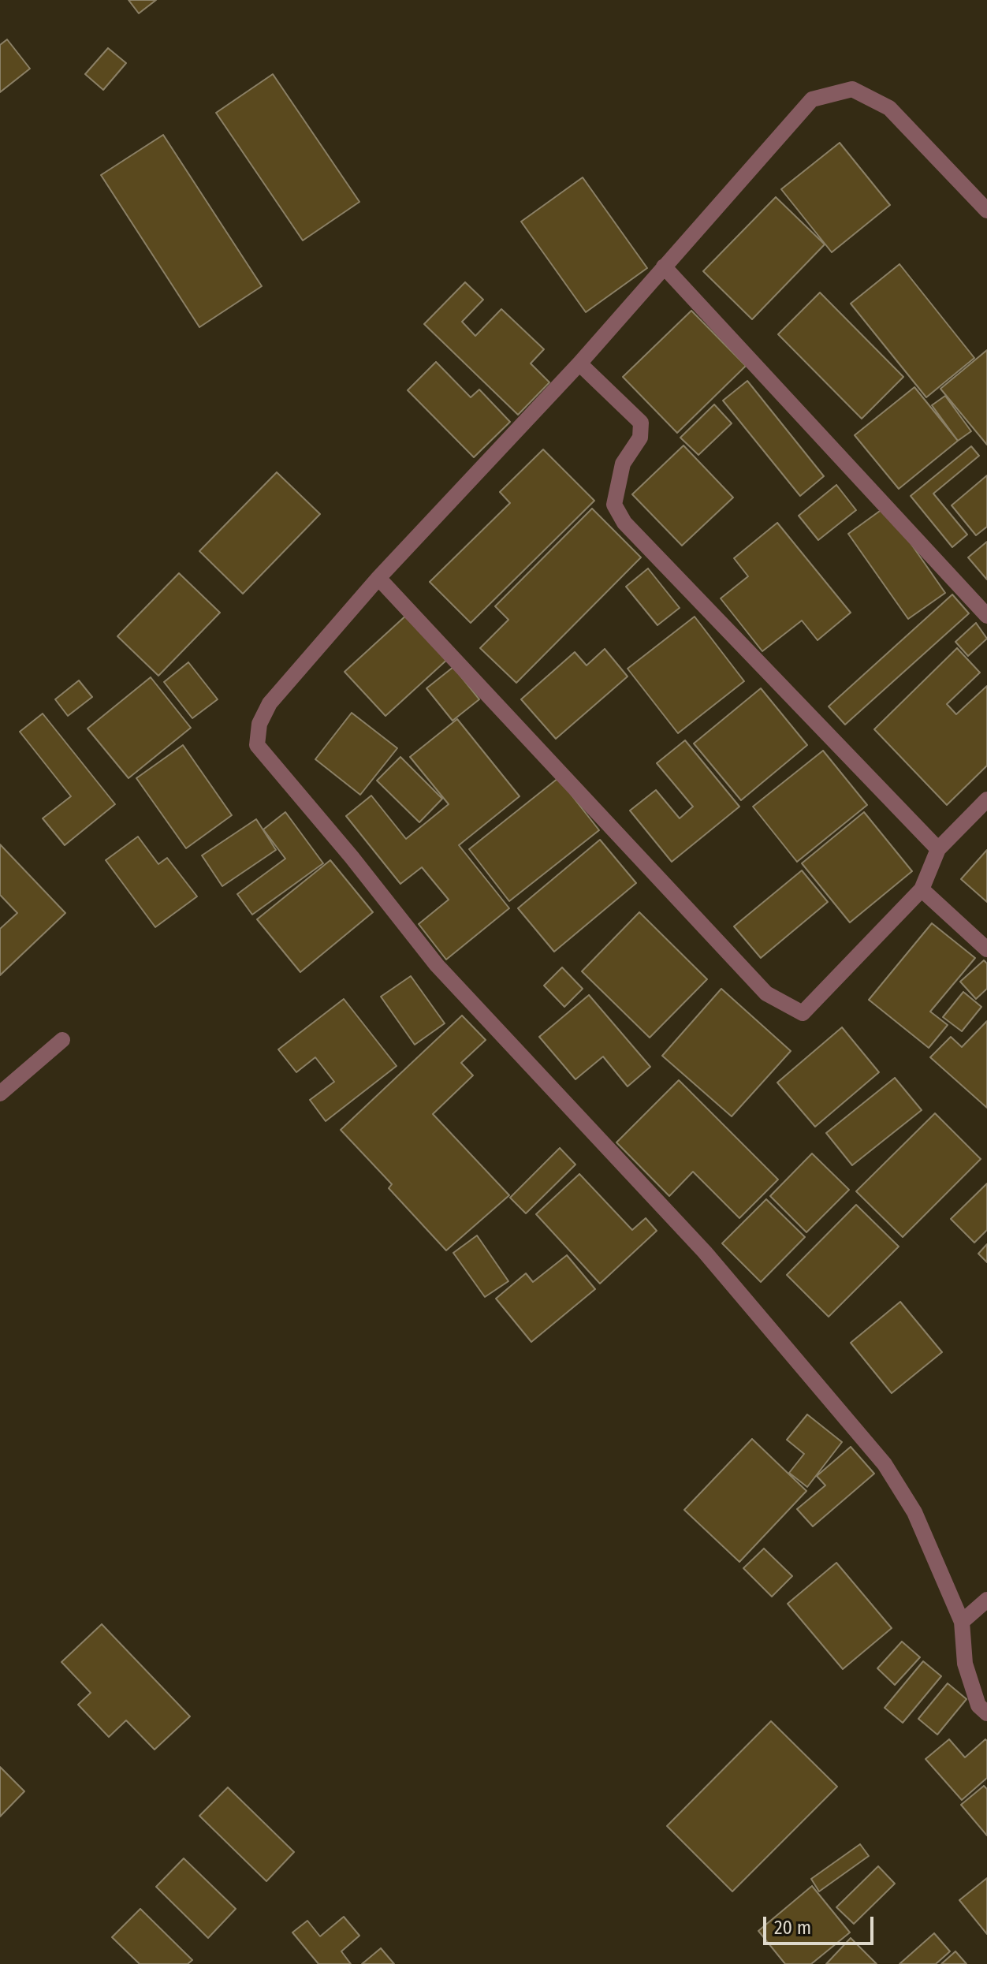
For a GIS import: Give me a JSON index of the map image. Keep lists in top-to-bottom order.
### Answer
{
  "scale_bar": "20 m"
}
